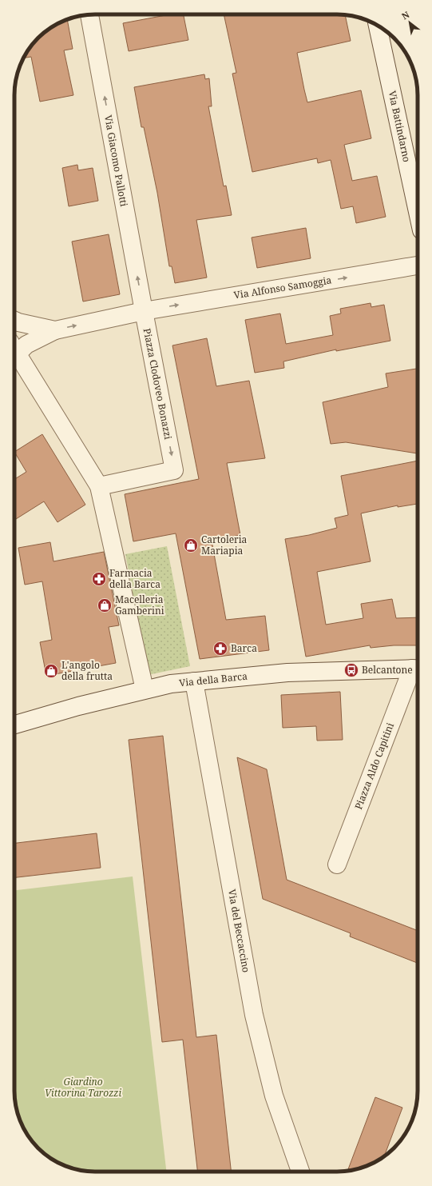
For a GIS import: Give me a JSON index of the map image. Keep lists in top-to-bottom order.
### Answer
{
  "streets": {
    "street": [
      "Via Battindarno",
      "Via Giacomo Pallotti",
      "Via Alfonso Samoggia",
      "Piazza Clodoveo Bonazzi",
      "Via della Barca",
      "Piazza Aldo Capitini",
      "Via del Beccaccino"
    ]
  },
  "crossings": [
    ["Via Giacomo Pallotti", "Via Alfonso Samoggia"],
    ["Via Giacomo Pallotti", "Piazza Clodoveo Bonazzi"],
    ["Via Alfonso Samoggia", "Piazza Clodoveo Bonazzi"],
    ["Via della Barca", "Piazza Aldo Capitini"],
    ["Via della Barca", "Via del Beccaccino"]
  ],
  "one_way": ["Via Giacomo Pallotti", "Via Alfonso Samoggia"],
  "parks": ["Giardino Vittorina Tarozzi"],
  "places": {
    "shop": ["Cartoleria Mariapia", "Macelleria Gamberini", "L'angolo della frutta"],
    "pharmacy": ["Farmacia della Barca", "Barca"],
    "bus stop": ["Belcantone"]
  },
  "north": "top left"
}
